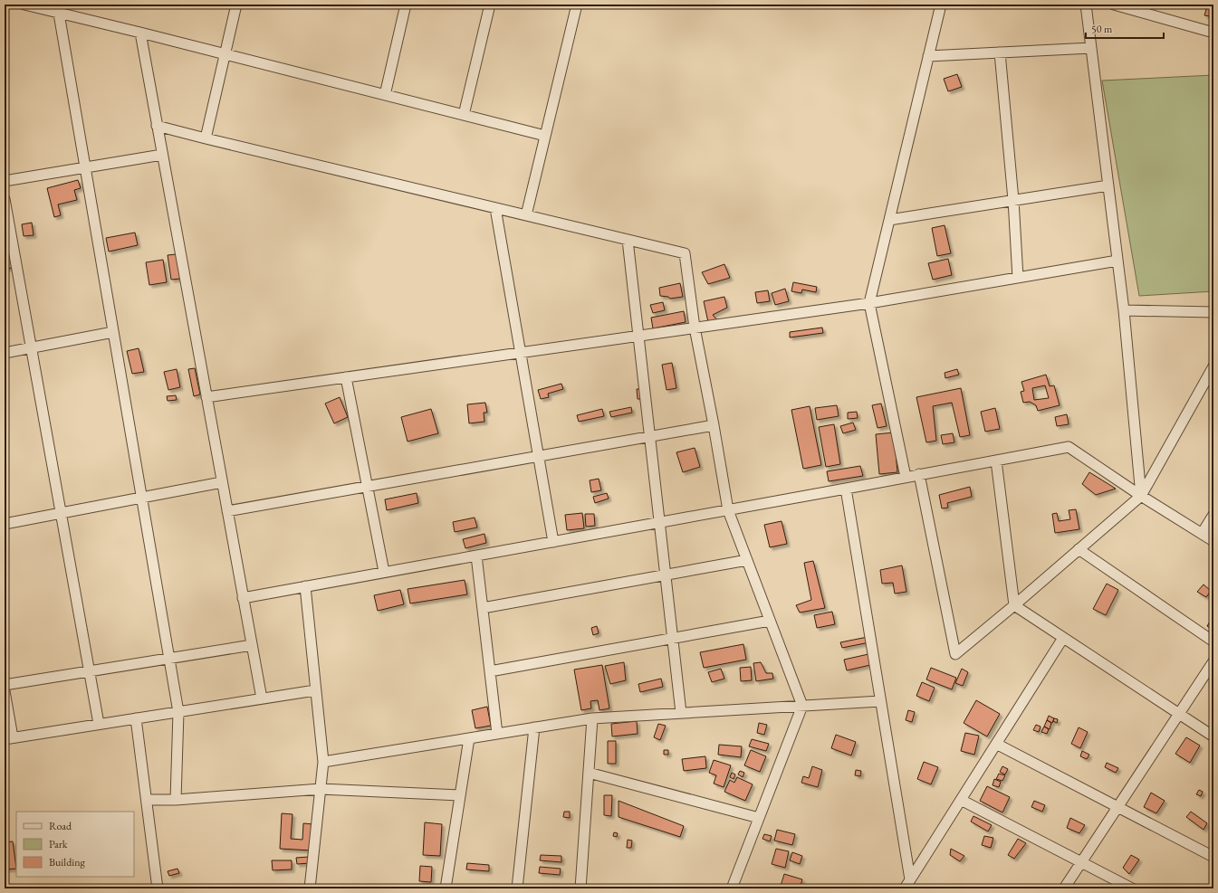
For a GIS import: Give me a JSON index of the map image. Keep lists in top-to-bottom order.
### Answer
{
  "legend": ["Road", "Park", "Building"],
  "scale_bar": "50 m"
}
